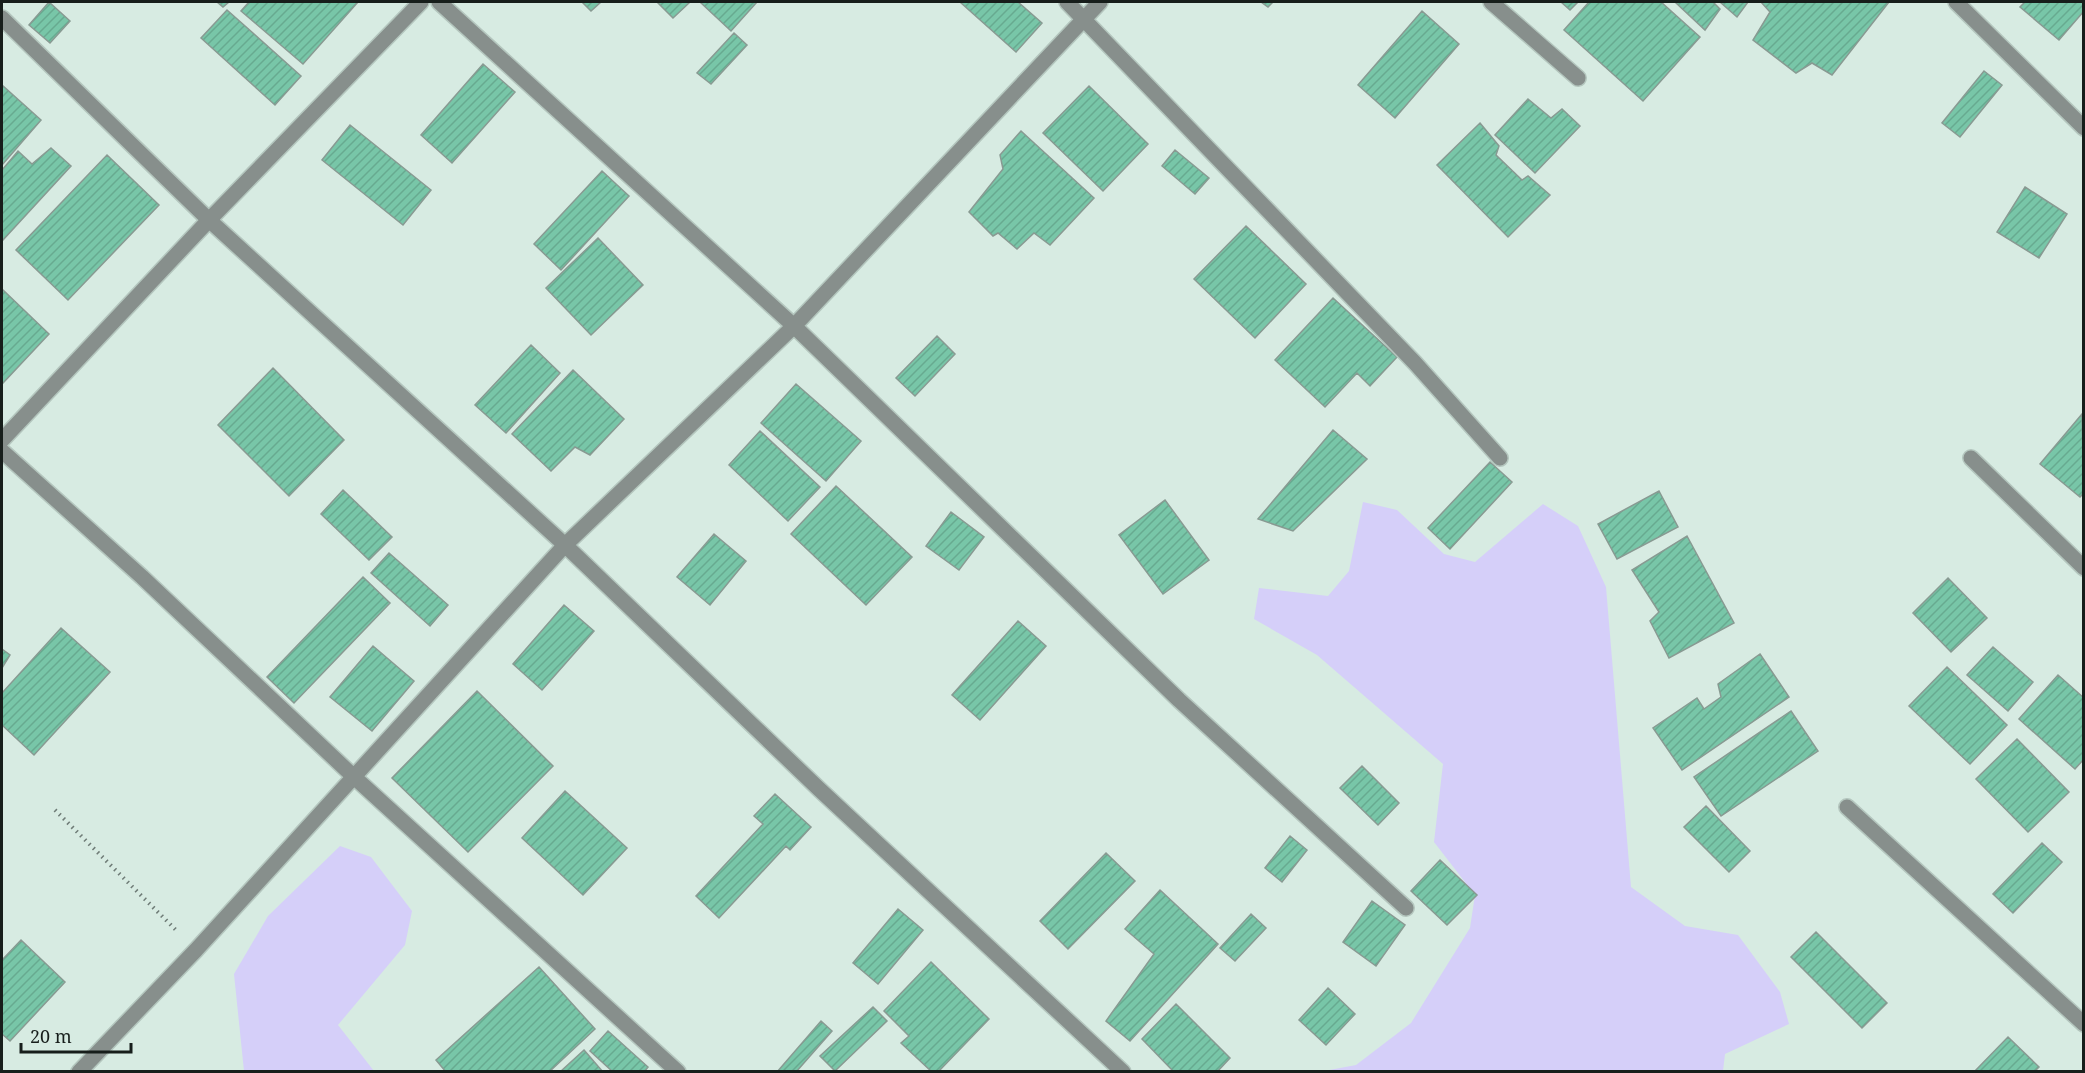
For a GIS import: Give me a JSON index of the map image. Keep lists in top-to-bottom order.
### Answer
{
  "scale_bar": "20 m"
}
